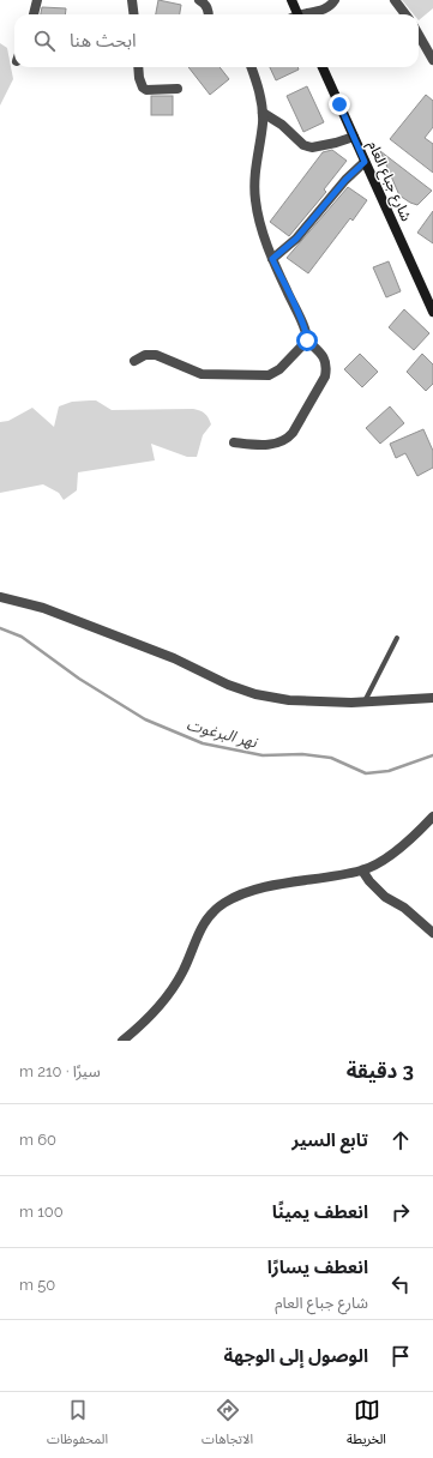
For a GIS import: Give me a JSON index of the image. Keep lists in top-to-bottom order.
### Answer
{
  "streets": {
    "main road": ["شارع جباع العام"]
  },
  "water": ["نهر البرغوت"],
  "page": {
    "search": "ابحث هنا",
    "heading": ["3 دقيقة", "سيرًا · 210 m"],
    "list": [
      ["تابع السير", "60 m"],
      ["انعطف يمينًا", "100 m"],
      ["انعطف يسارًا", "شارع جباع العام", "50 m"],
      "الوصول إلى الوجهة"
    ],
    "nav": ["الخريطة", "الاتجاهات", "المحفوظات"]
  }
}
